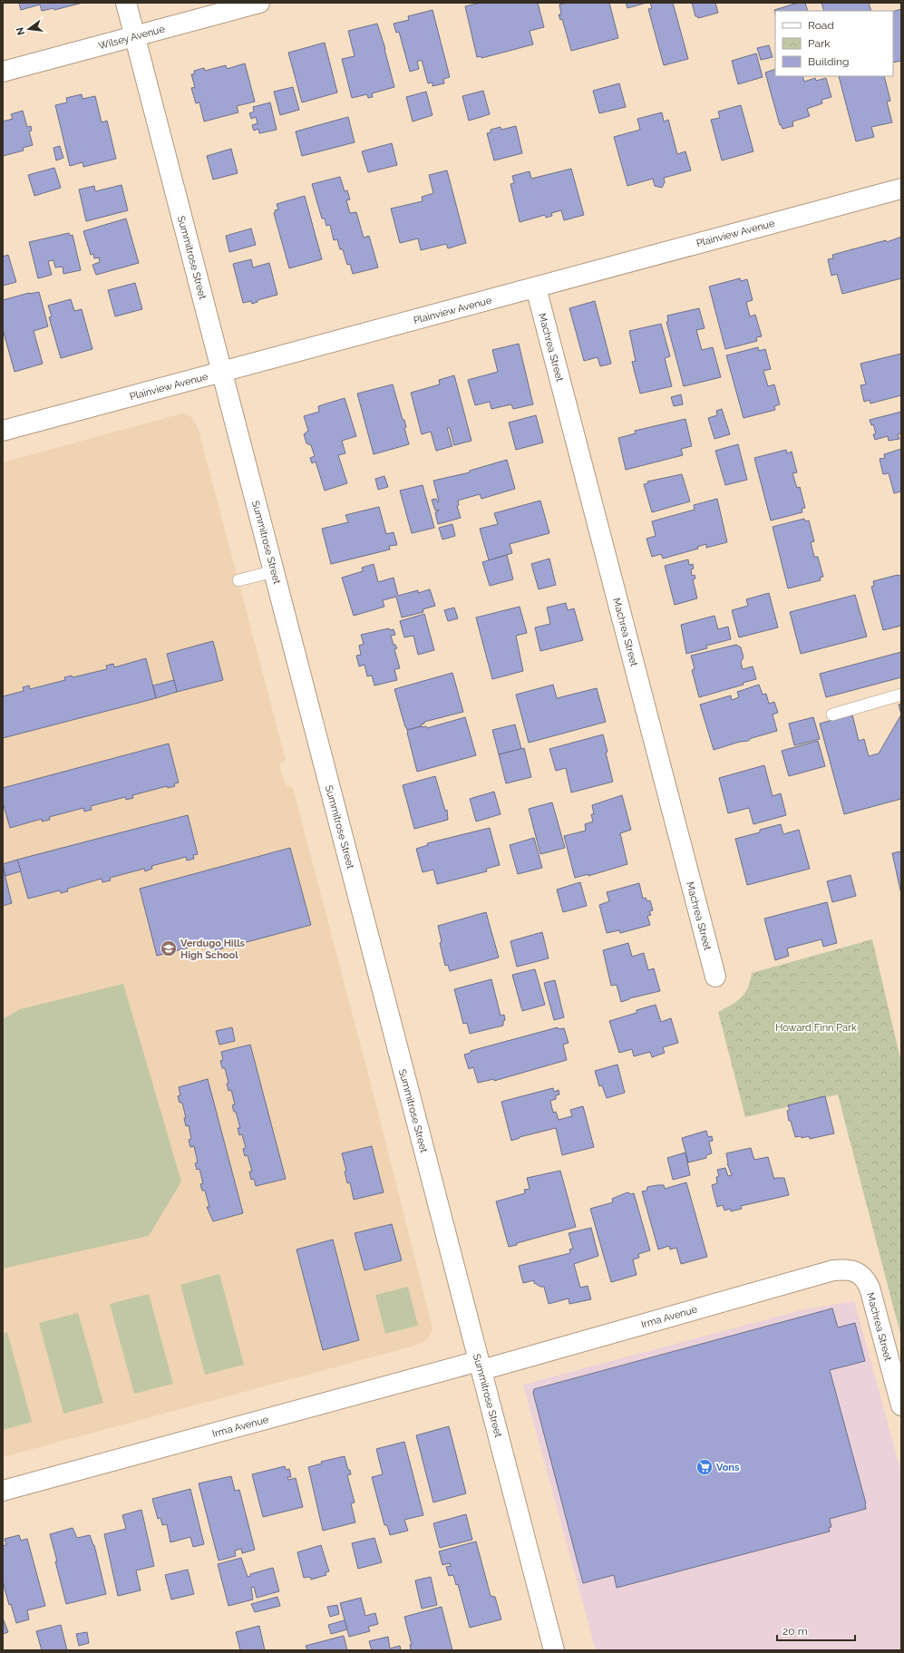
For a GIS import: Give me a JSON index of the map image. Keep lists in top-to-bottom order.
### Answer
{
  "streets": {
    "street": [
      "Wilsey Avenue",
      "Plainview Avenue",
      "Summitrose Street",
      "Machrea Street",
      "Irma Avenue"
    ]
  },
  "crossings": [
    ["Wilsey Avenue", "Summitrose Street"],
    ["Plainview Avenue", "Summitrose Street"],
    ["Plainview Avenue", "Machrea Street"],
    ["Summitrose Street", "Irma Avenue"],
    ["Machrea Street", "Irma Avenue"]
  ],
  "parks": ["Howard Finn Park"],
  "places": {
    "school or university": ["Verdugo Hills High School"],
    "supermarket": ["Vons"]
  },
  "legend": ["Road", "Park", "Building"],
  "scale_bar": "20 m",
  "north": "left"
}
